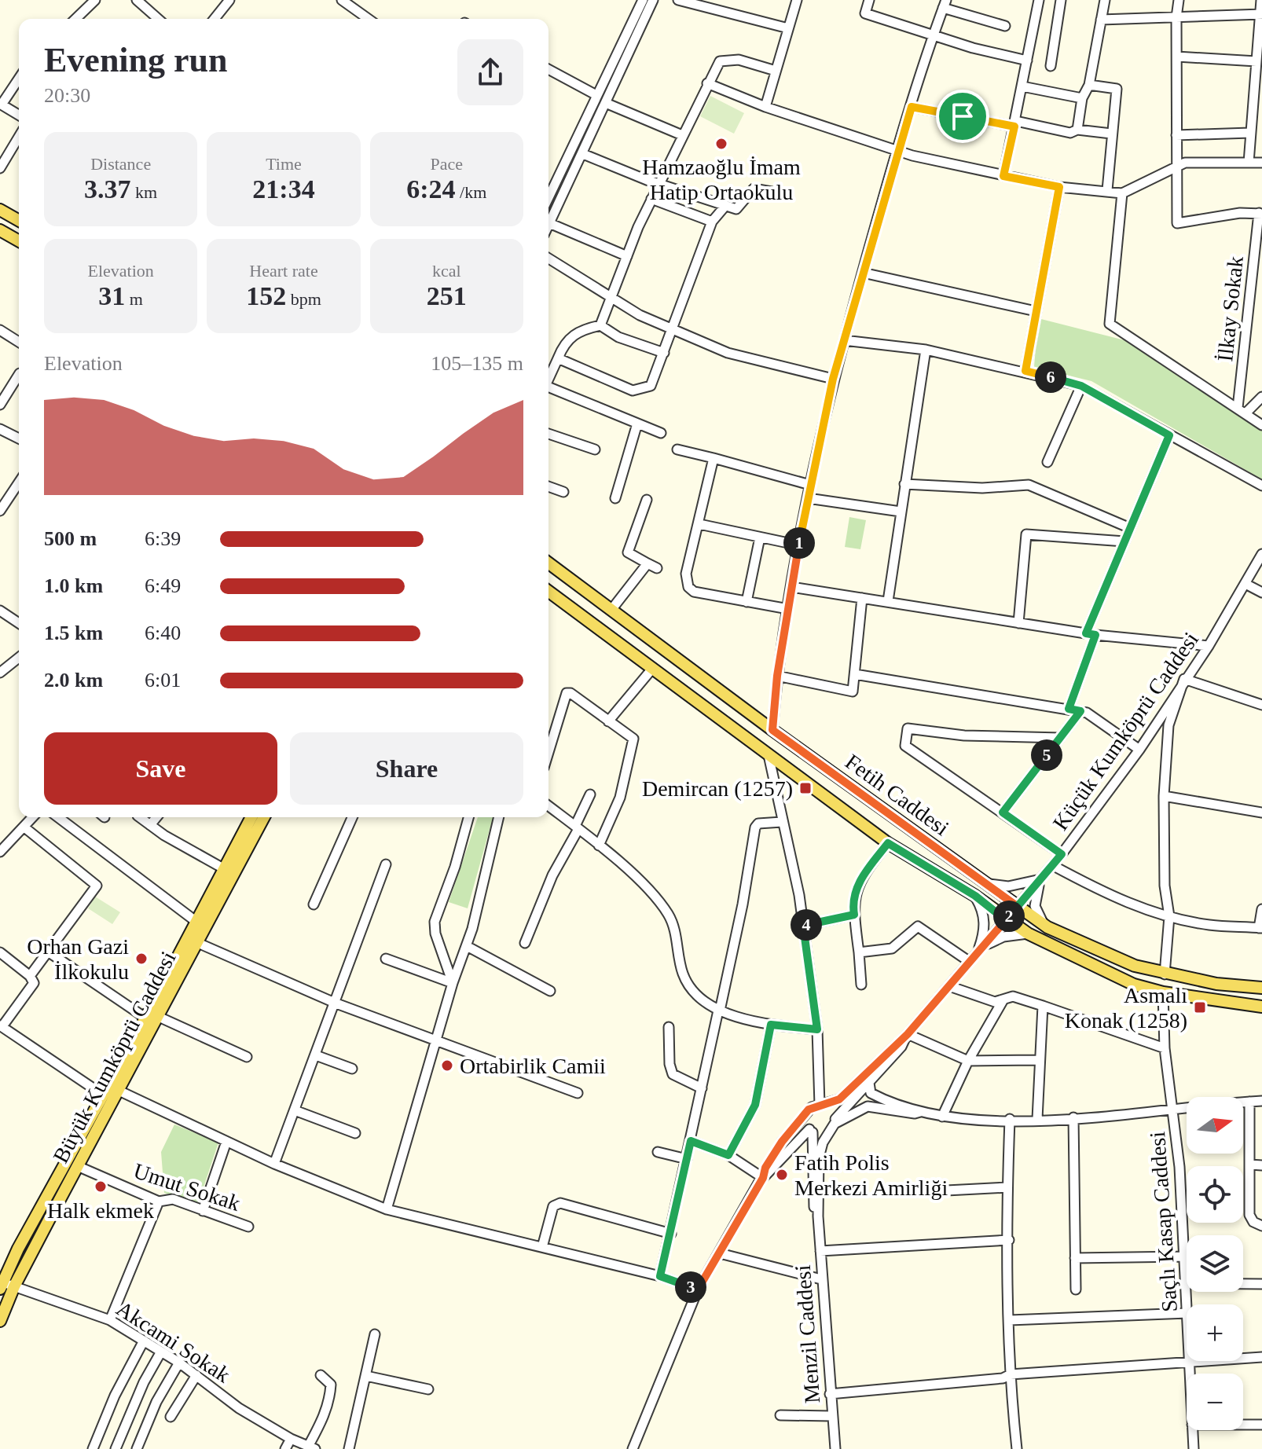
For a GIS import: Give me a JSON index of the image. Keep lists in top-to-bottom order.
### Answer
{
  "streets": {
    "main road": ["Fetih Caddesi", "Büyük Kumköprü Caddesi"],
    "street": [
      "İlkay Sokak",
      "Küçük Kumköprü Caddesi",
      "Umut Sokak",
      "Saçlı Kasap Caddesi",
      "Menzil Caddesi",
      "Akcami Sokak"
    ]
  },
  "crossings": [
    ["Küçük Kumköprü Caddesi", "Fetih Caddesi"],
    ["Fetih Caddesi", "Saçlı Kasap Caddesi"],
    ["Büyük Kumköprü Caddesi", "Umut Sokak"],
    ["Büyük Kumköprü Caddesi", "Akcami Sokak"]
  ],
  "places": {
    "other": [
      "Hamzaoğlu İmam Hatip Ortaokulu",
      "Orhan Gazi İlkokulu",
      "Ortabirlik Camii",
      "Fatih Polis Merkezi Amirliği",
      "Halk ekmek"
    ],
    "transit": ["Demircan (1257)", "Asmalı Konak (1258)"]
  },
  "north": "right",
  "page": {
    "heading": ["Evening run", "20:30"],
    "stats": [
      ["Distance", "3.37 km"],
      ["Time", "21:34"],
      ["Pace", "6:24 /km"],
      ["Elevation", "31 m"],
      ["Heart rate", "152 bpm"],
      ["kcal", "251"]
    ],
    "chart": ["Elevation", "105–135 m"],
    "pins": [
      "6",
      "1",
      "5",
      "2",
      "4",
      "3"
    ],
    "list": [
      {
        "name": "500 m",
        "note": "6:39"
      },
      {
        "name": "1.0 km",
        "note": "6:49"
      },
      {
        "name": "1.5 km",
        "note": "6:40"
      },
      {
        "name": "2.0 km",
        "note": "6:01"
      }
    ],
    "buttons": ["Save", "Share"],
    "map_buttons": ["+", "−"]
  }
}
